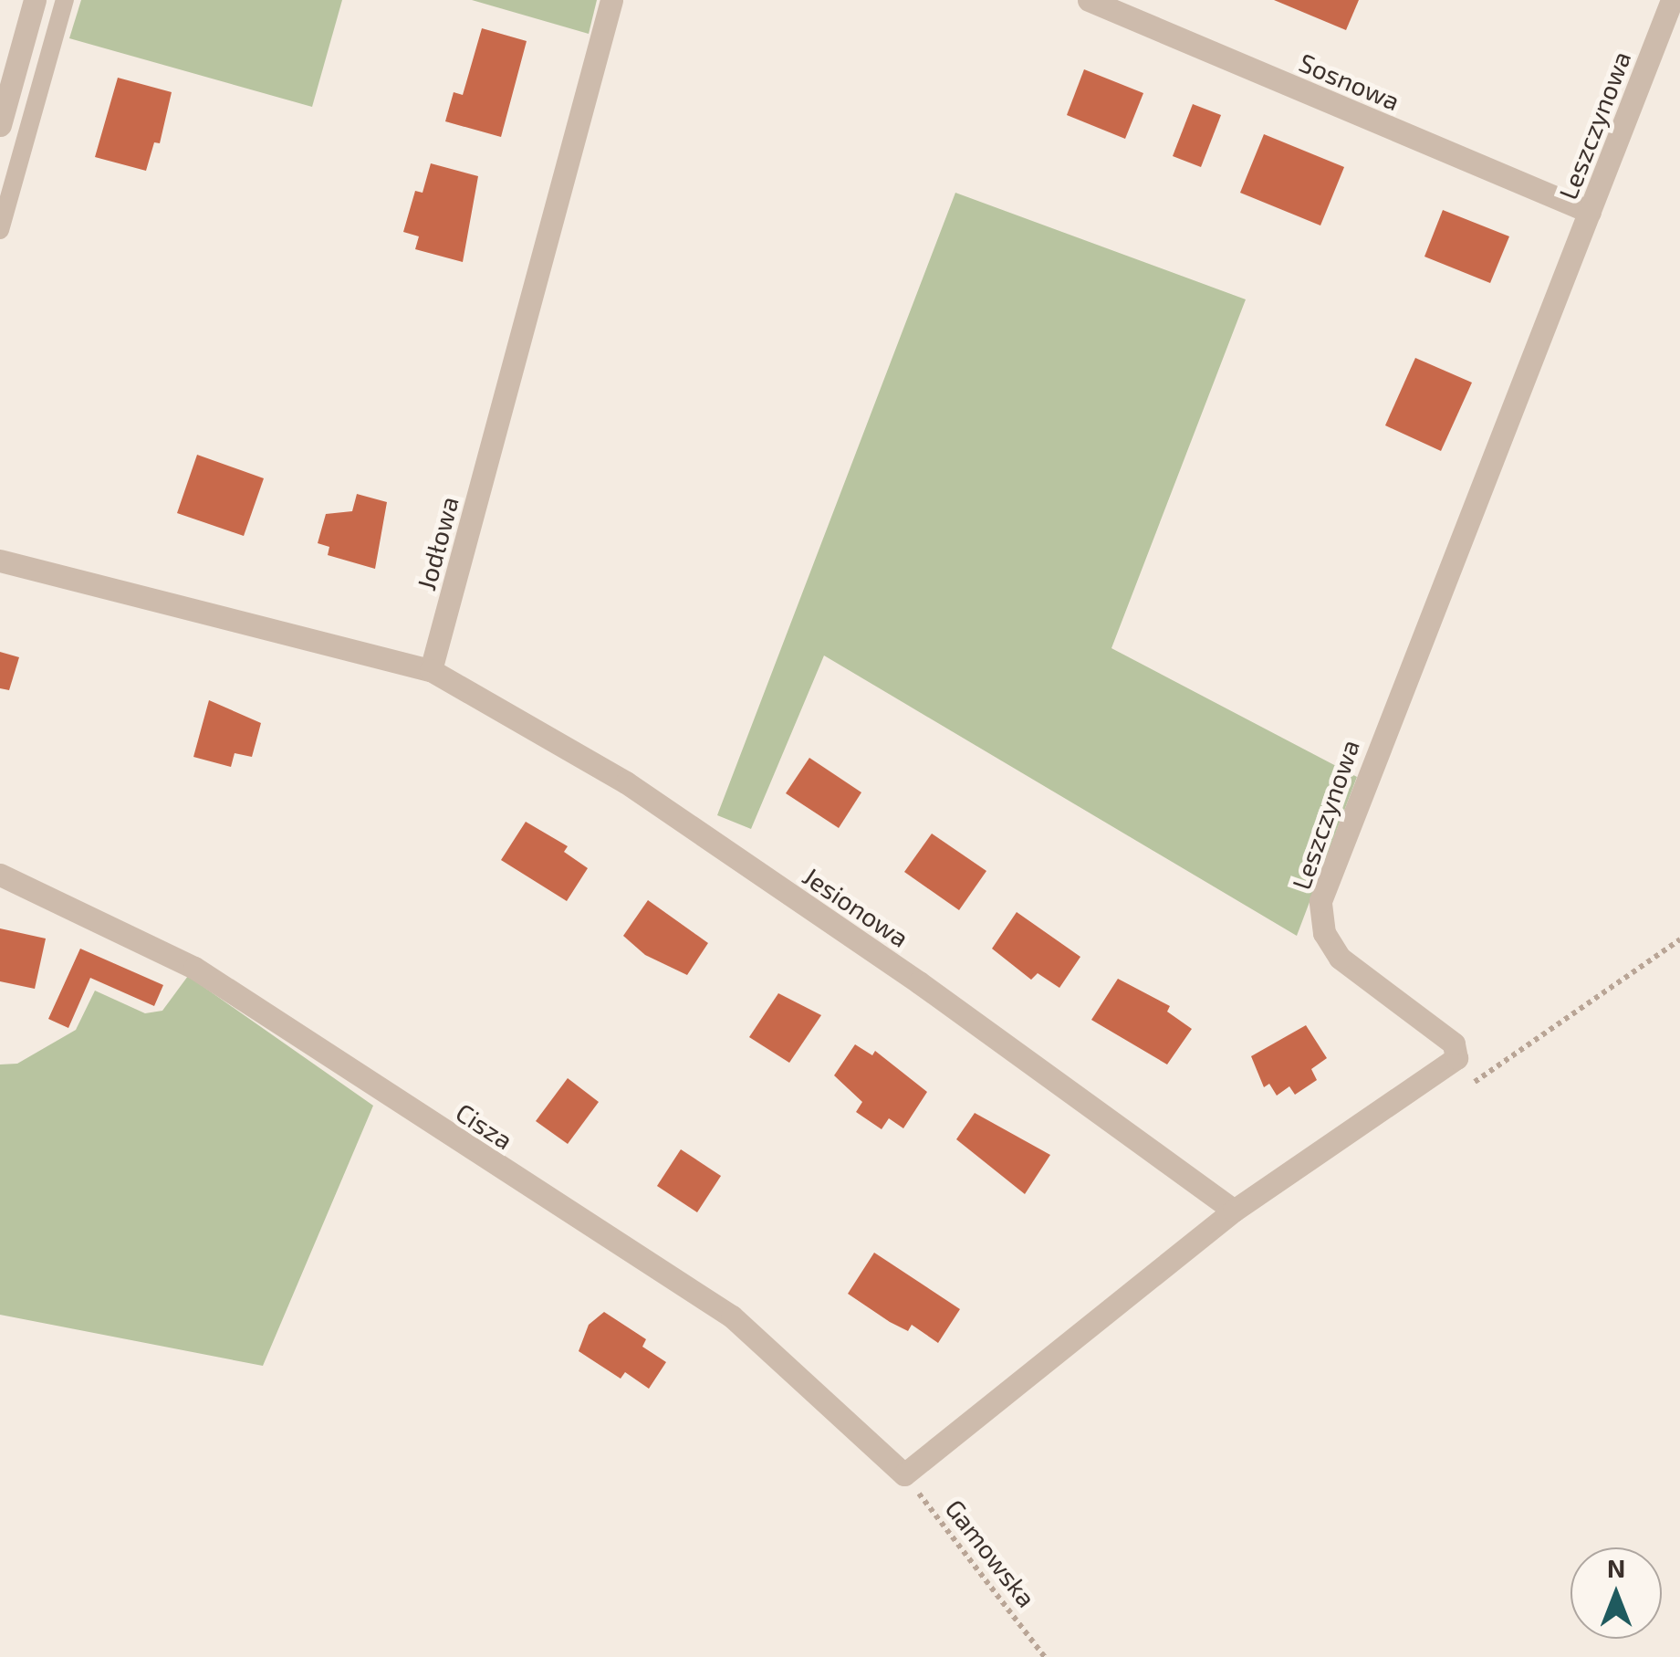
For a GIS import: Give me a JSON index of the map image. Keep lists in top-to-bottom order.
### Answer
{
  "streets": {
    "street": [
      "Sosnowa",
      "Leszczynowa",
      "Jodłowa",
      "Jesionowa",
      "Cisza"
    ],
    "path": ["Gamowska"]
  },
  "crossings": [
    ["Sosnowa", "Leszczynowa"],
    ["Leszczynowa", "Jesionowa"],
    ["Leszczynowa", "Cisza"],
    ["Leszczynowa", "Gamowska"],
    ["Jodłowa", "Jesionowa"],
    ["Cisza", "Gamowska"]
  ],
  "north": "top"
}
